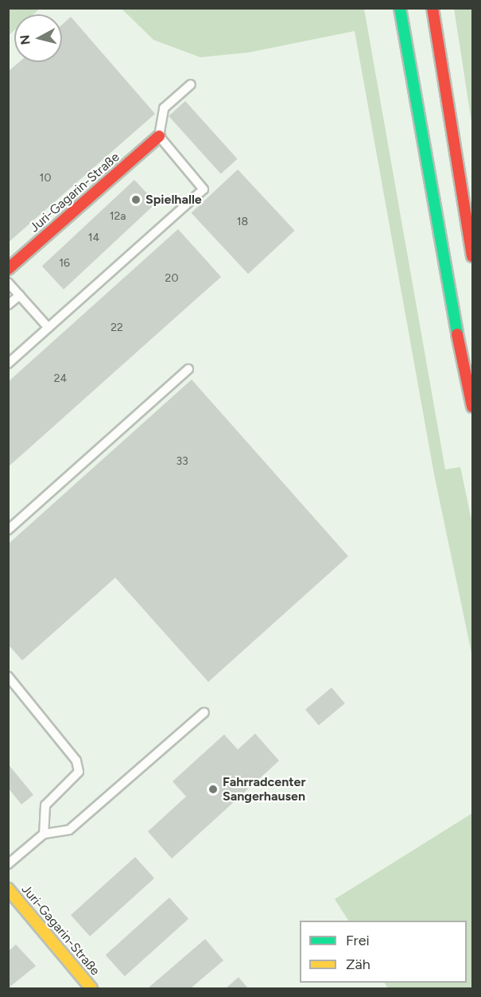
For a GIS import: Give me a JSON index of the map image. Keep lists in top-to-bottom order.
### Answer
{
  "streets": {
    "main road": ["Juri-Gagarin-Straße"]
  },
  "places": ["Spielhalle", "Fahrradcenter Sangerhausen"],
  "house_numbers": [
    "10",
    "12a",
    "18",
    "14",
    "16",
    "20",
    "22",
    "24",
    "33"
  ],
  "legend": ["Frei", "Zäh"],
  "north": "left"
}
